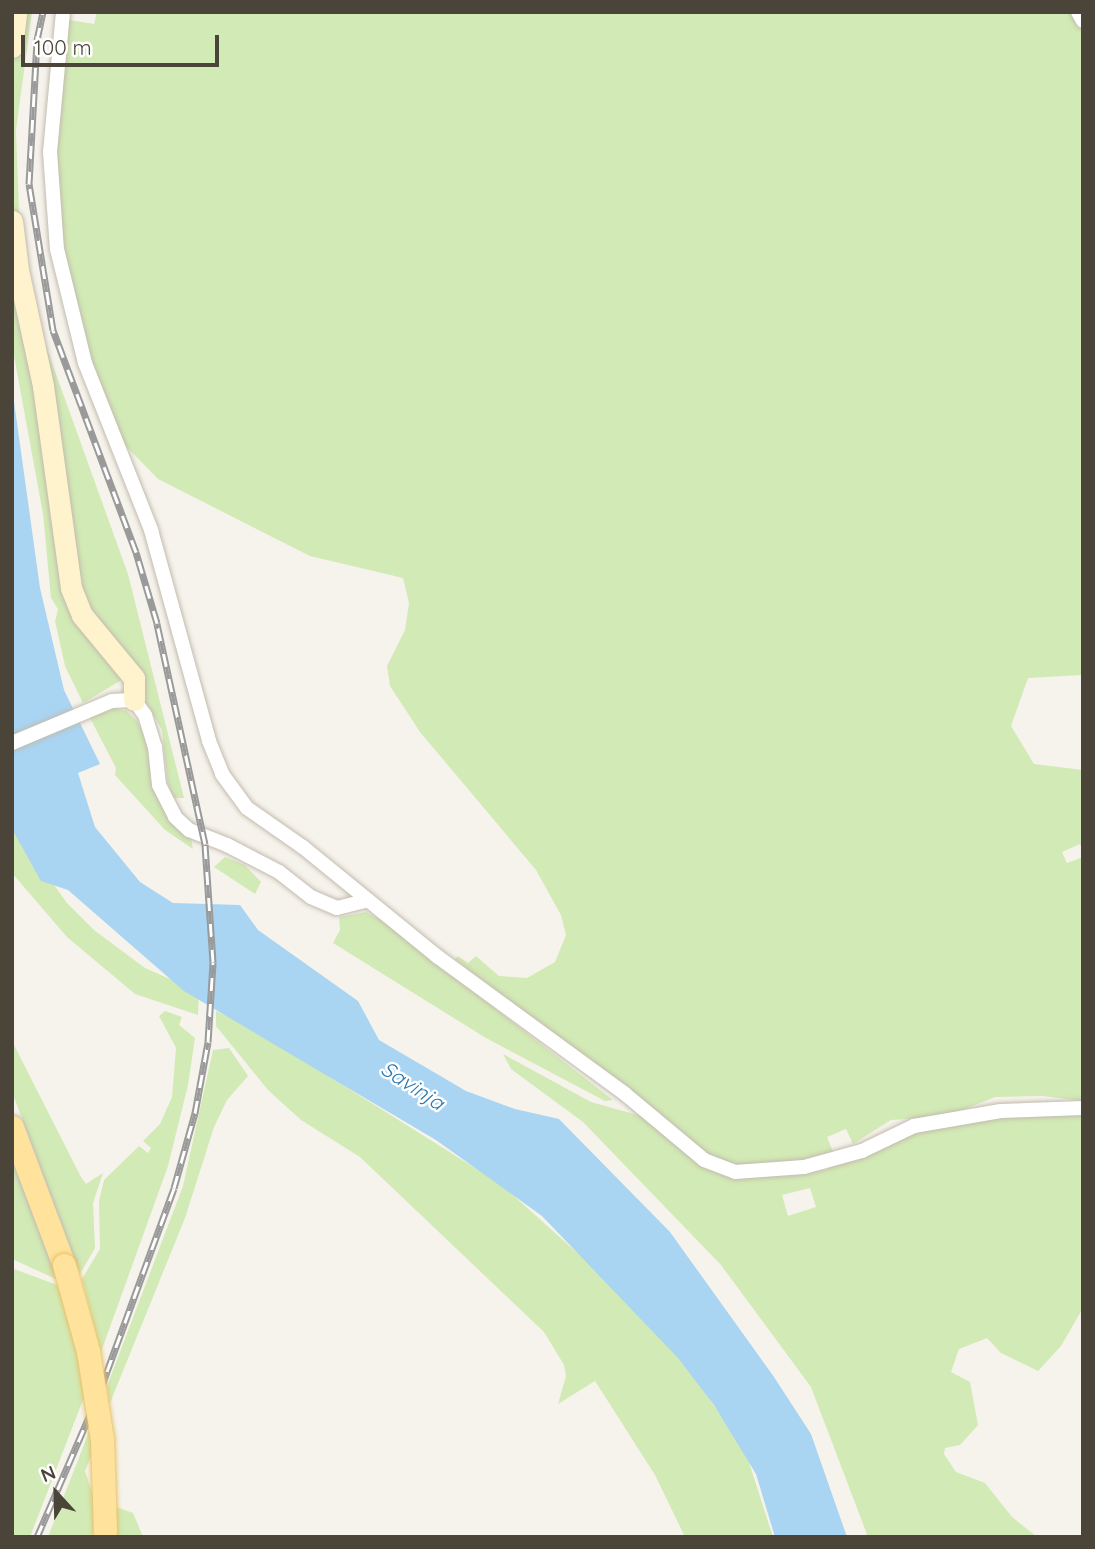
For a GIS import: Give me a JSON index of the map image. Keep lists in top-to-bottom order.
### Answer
{
  "water": ["Savinja"],
  "scale_bar": "100 m",
  "north": "top"
}
